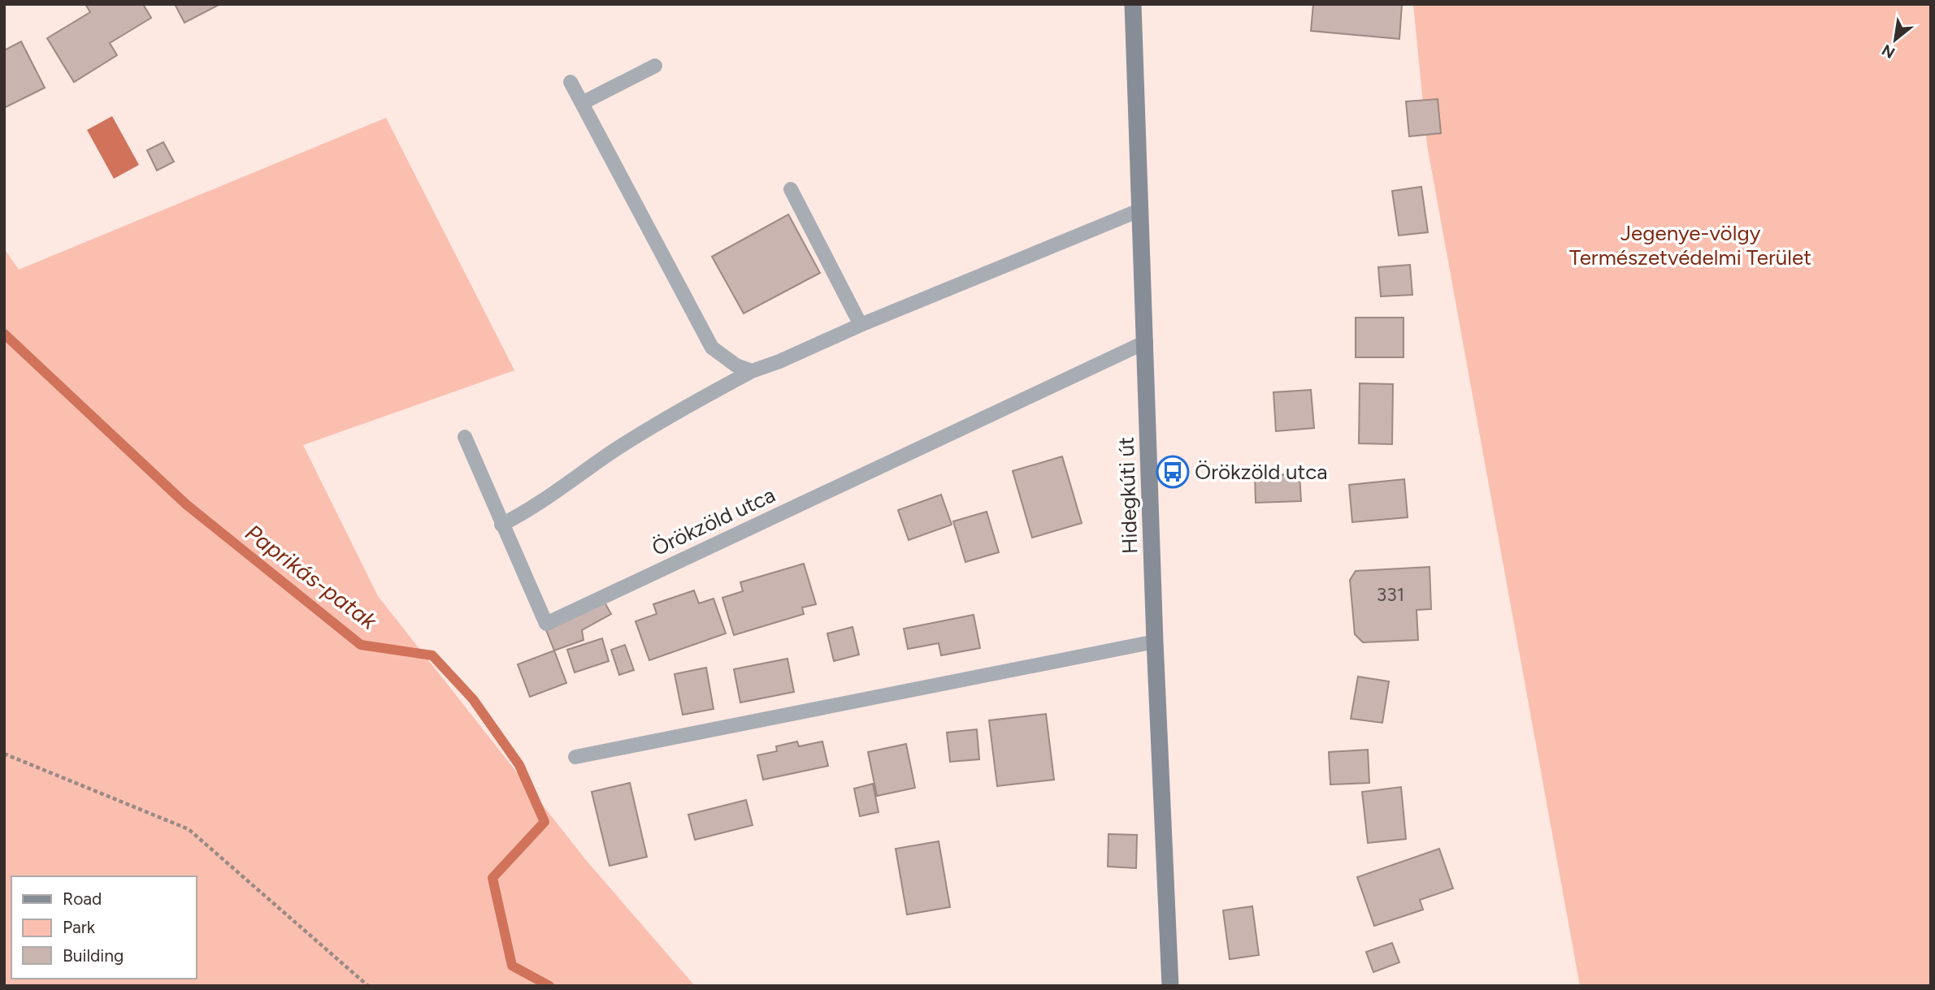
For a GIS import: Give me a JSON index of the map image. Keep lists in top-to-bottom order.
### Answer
{
  "streets": {
    "main road": ["Hidegkúti út"],
    "lane": ["Örökzöld utca"]
  },
  "crossings": [
    ["Hidegkúti út", "Örökzöld utca"]
  ],
  "water": ["Paprikás-patak"],
  "parks": ["Jegenye-völgy Természetvédelmi Terület"],
  "places": {
    "bus stop": ["Örökzöld utca"]
  },
  "house_numbers": ["331"],
  "legend": ["Road", "Park", "Building"],
  "north": "bottom left"
}
